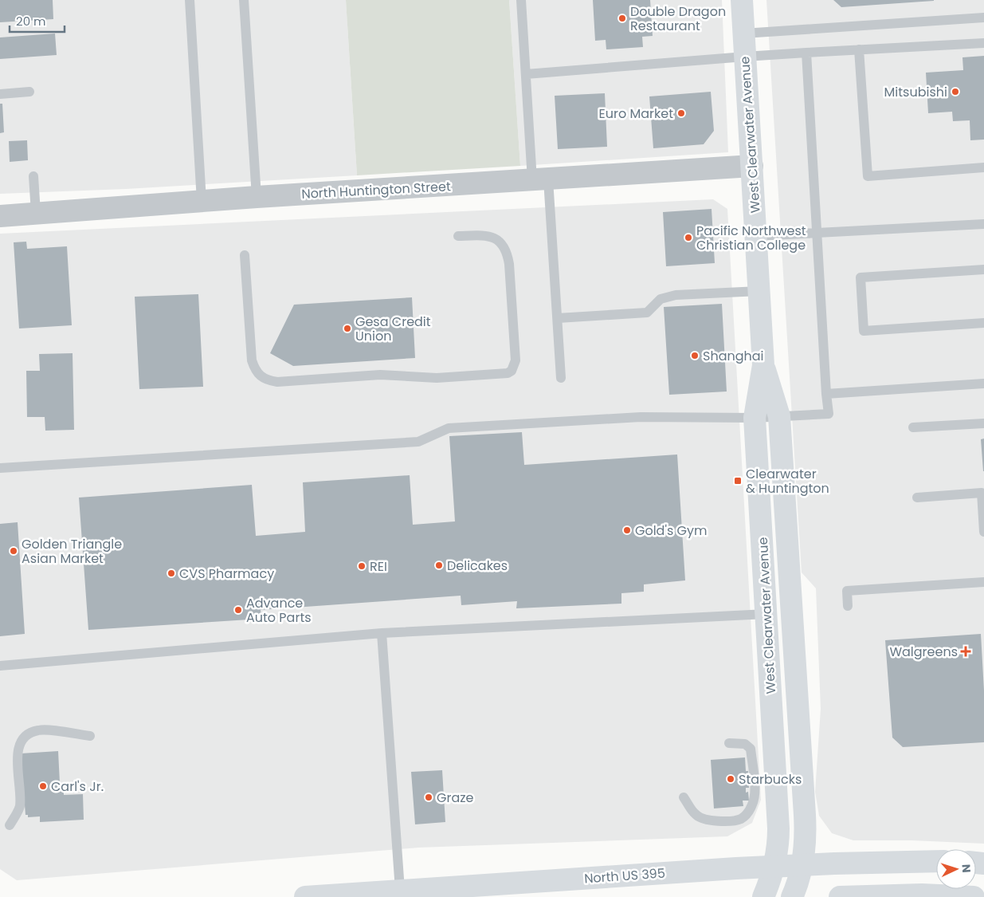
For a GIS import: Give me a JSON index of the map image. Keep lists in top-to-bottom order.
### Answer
{
  "streets": {
    "main road": ["West Clearwater Avenue", "North US 395"],
    "street": ["North Huntington Street"]
  },
  "crossings": [
    ["West Clearwater Avenue", "North Huntington Street"],
    ["West Clearwater Avenue", "North US 395"]
  ],
  "places": {
    "other": [
      "Double Dragon Restaurant",
      "Mitsubishi",
      "Euro Market",
      "Pacific Northwest Christian College",
      "Gesa Credit Union",
      "Shanghai",
      "Gold's Gym",
      "Golden Triangle Asian Market",
      "Delicakes",
      "REI",
      "CVS Pharmacy",
      "Advance Auto Parts",
      "Starbucks",
      "Carl's Jr.",
      "Graze"
    ],
    "transit": ["Clearwater & Huntington"],
    "health": ["Walgreens"]
  },
  "scale_bar": "20 m",
  "north": "right"
}
